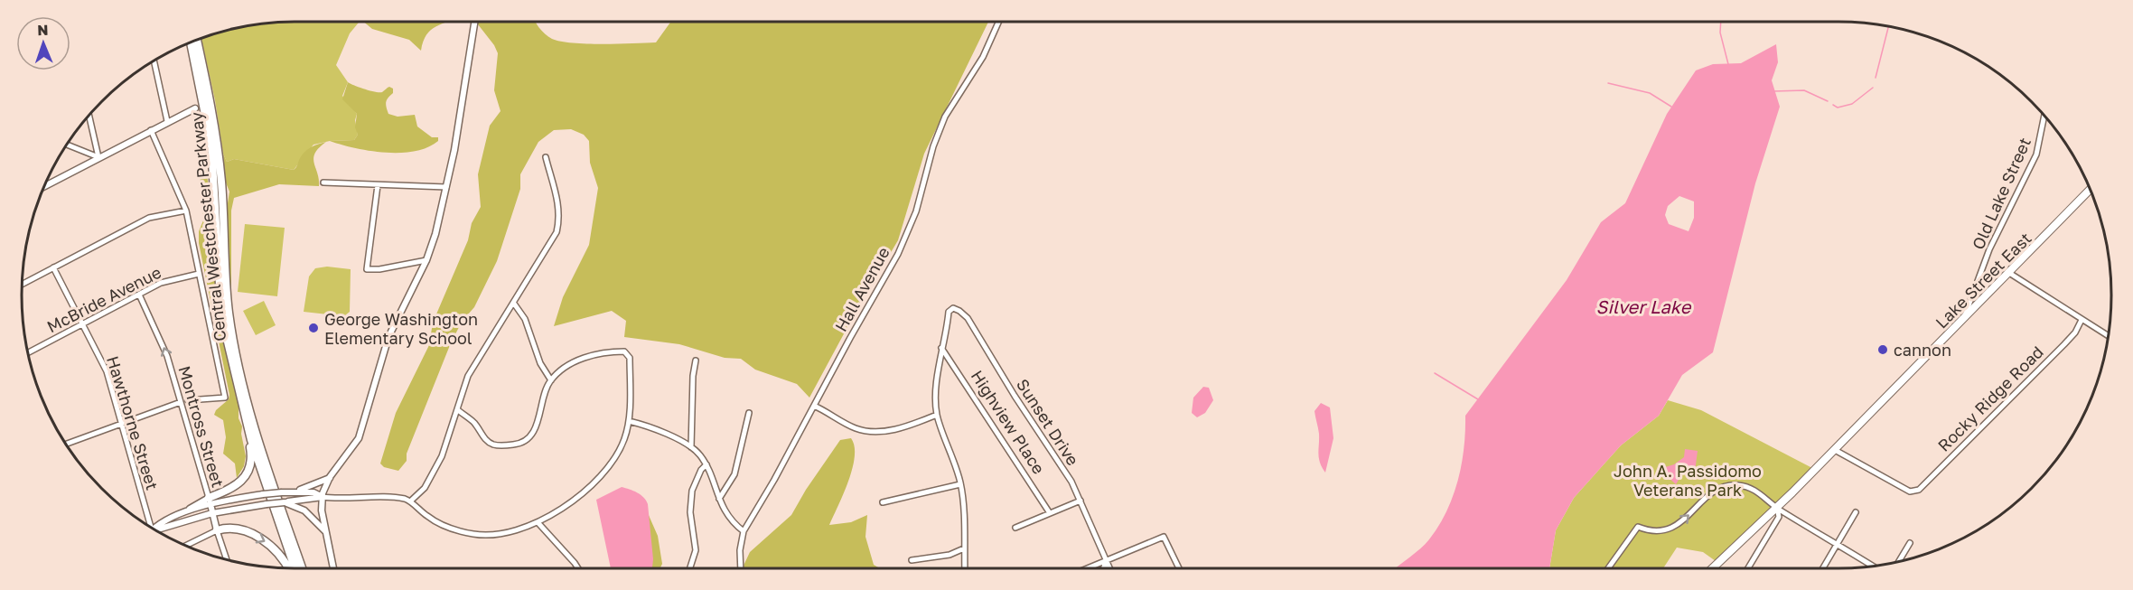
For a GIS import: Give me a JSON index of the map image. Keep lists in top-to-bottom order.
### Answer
{
  "streets": {
    "main road": ["Central Westchester Parkway", "Lake Street East"],
    "street": [
      "Old Lake Street",
      "Hall Avenue",
      "McBride Avenue",
      "Rocky Ridge Road",
      "Highview Place",
      "Sunset Drive",
      "Hawthorne Street",
      "Montross Street"
    ]
  },
  "crossings": [
    ["Old Lake Street", "Lake Street East"],
    ["Lake Street East", "Rocky Ridge Road"],
    ["McBride Avenue", "Hawthorne Street"],
    ["McBride Avenue", "Montross Street"],
    ["Highview Place", "Sunset Drive"]
  ],
  "one_way": ["Montross Street"],
  "water": ["Silver Lake"],
  "parks": ["John A. Passidomo Veterans Park"],
  "places": ["George Washington Elementary School", "cannon"],
  "north": "top"
}
